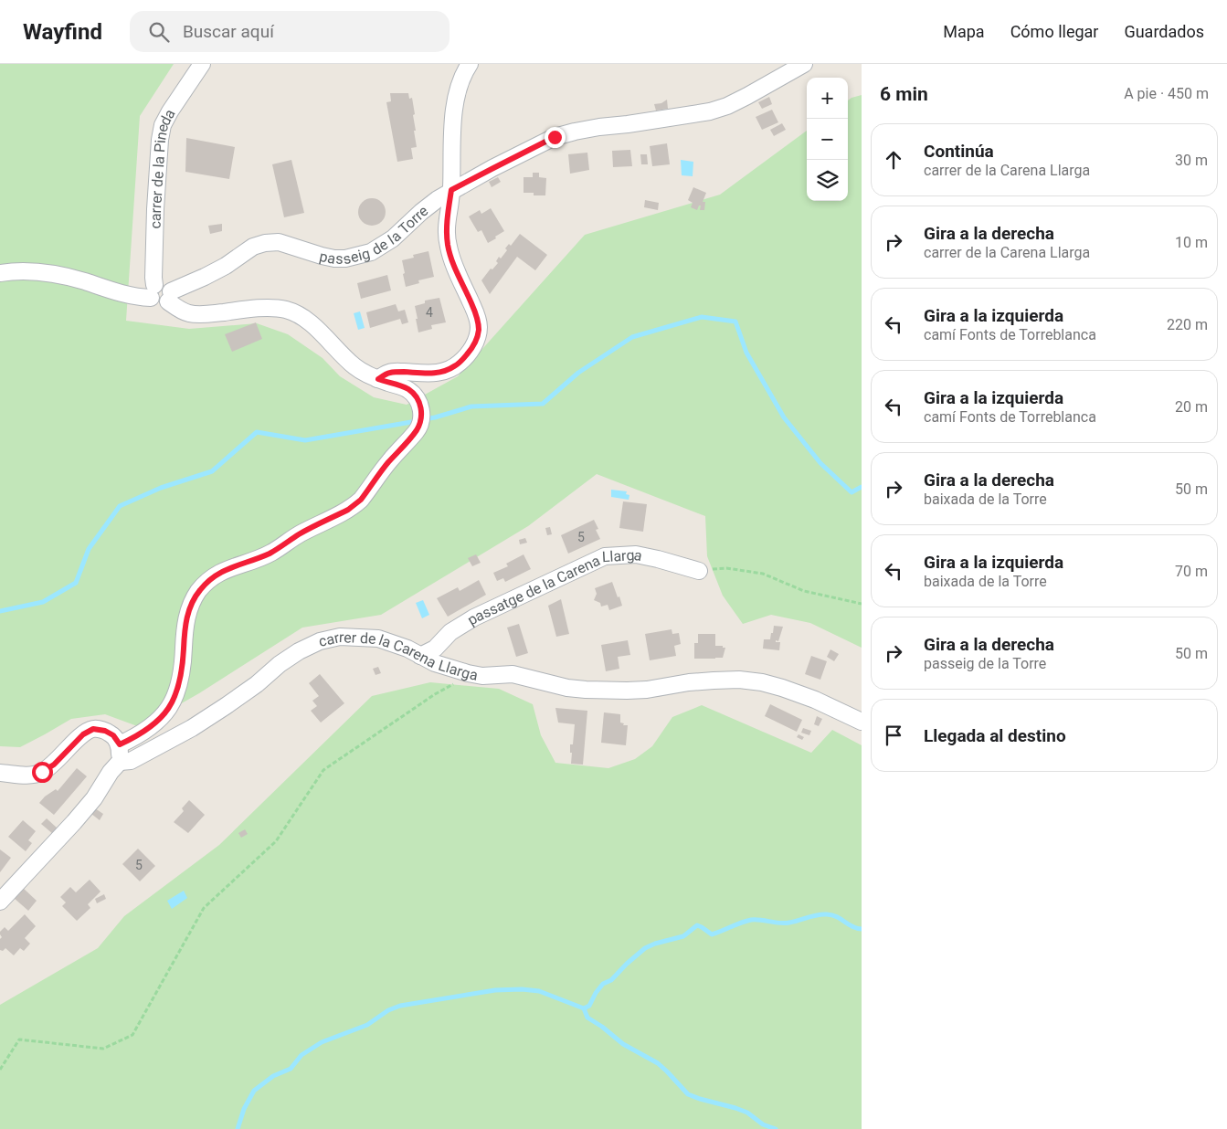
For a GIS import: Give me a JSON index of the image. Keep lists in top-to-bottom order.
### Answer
{
  "streets": {
    "street": [
      "carrer de la Pineda",
      "passeig de la Torre",
      "passatge de la Carena Llarga",
      "carrer de la Carena Llarga"
    ]
  },
  "crossings": [
    ["passatge de la Carena Llarga", "carrer de la Carena Llarga"]
  ],
  "house_numbers": ["4", "5", "5"],
  "page": {
    "header": "Wayfind",
    "search": "Buscar aquí",
    "nav": ["Mapa", "Cómo llegar", "Guardados"],
    "heading": ["6 min", "A pie · 450 m"],
    "map_buttons": ["+", "−"],
    "list": [
      ["Continúa", "carrer de la Carena Llarga", "30 m"],
      ["Gira a la derecha", "carrer de la Carena Llarga", "10 m"],
      ["Gira a la izquierda", "camí Fonts de Torreblanca", "220 m"],
      ["Gira a la izquierda", "camí Fonts de Torreblanca", "20 m"],
      ["Gira a la derecha", "baixada de la Torre", "50 m"],
      ["Gira a la izquierda", "baixada de la Torre", "70 m"],
      ["Gira a la derecha", "passeig de la Torre", "50 m"],
      "Llegada al destino"
    ]
  }
}
